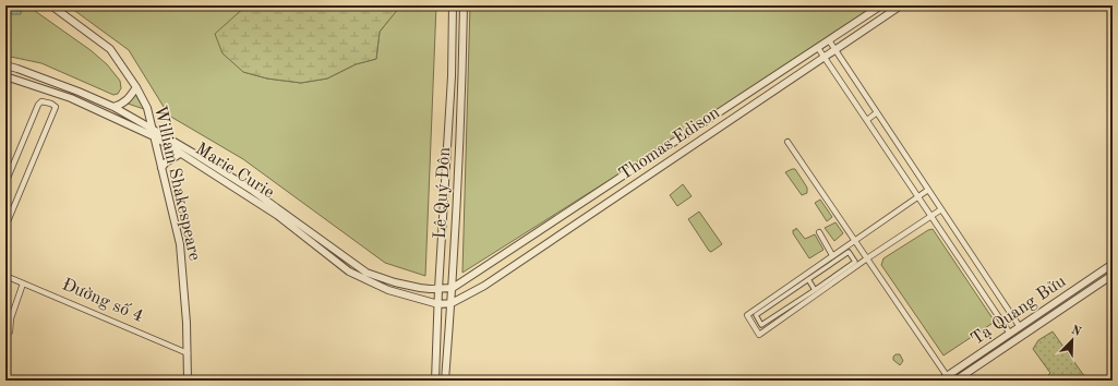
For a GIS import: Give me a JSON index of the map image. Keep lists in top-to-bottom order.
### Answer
{
  "streets": {
    "street": [
      "Thomas Edison",
      "Marie Curie",
      "William Shakespeare",
      "Lê Quý Đôn",
      "Đường số 4",
      "Tạ Quang Bửu"
    ]
  },
  "crossings": [
    ["Thomas Edison", "Marie Curie"],
    ["Thomas Edison", "Lê Quý Đôn"],
    ["Marie Curie", "William Shakespeare"],
    ["Marie Curie", "Lê Quý Đôn"],
    ["William Shakespeare", "Đường số 4"]
  ],
  "north": "top right"
}
